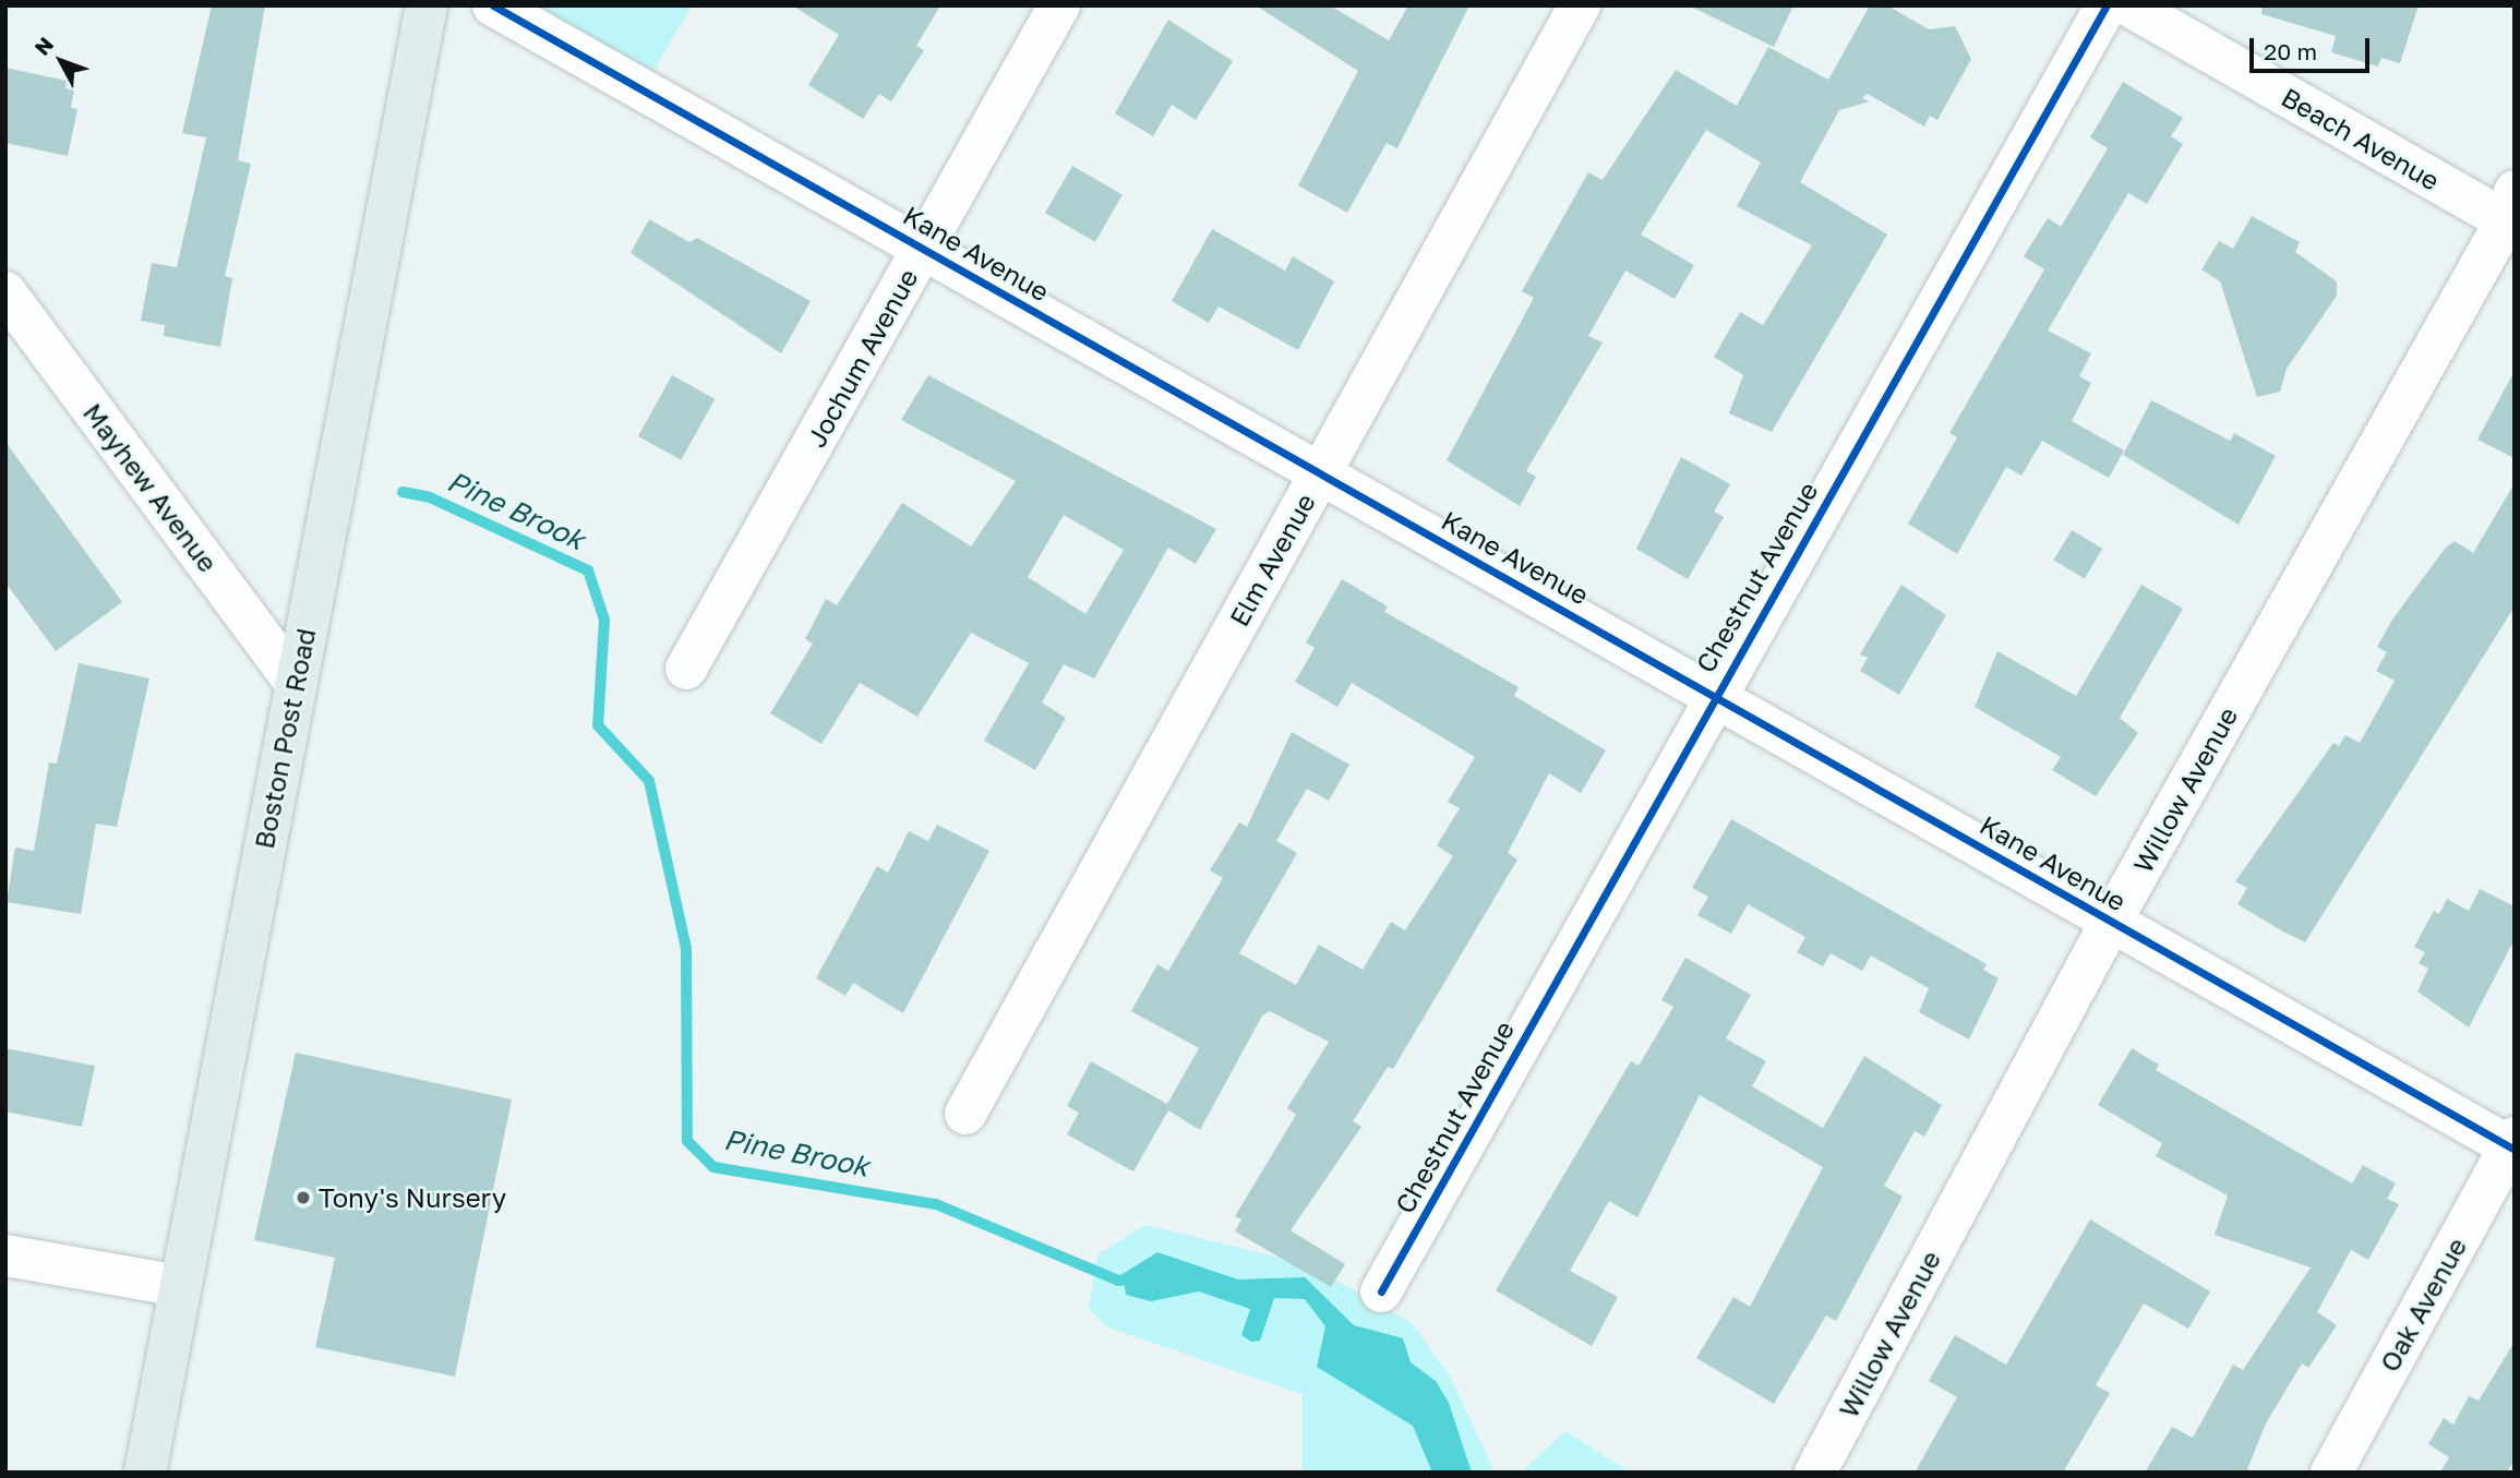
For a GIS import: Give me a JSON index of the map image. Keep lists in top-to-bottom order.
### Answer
{
  "streets": {
    "main road": ["Boston Post Road"],
    "street": [
      "Beach Avenue",
      "Kane Avenue",
      "Jochum Avenue",
      "Mayhew Avenue",
      "Elm Avenue",
      "Chestnut Avenue",
      "Willow Avenue",
      "Oak Avenue"
    ]
  },
  "crossings": [
    ["Beach Avenue", "Willow Avenue"],
    ["Kane Avenue", "Jochum Avenue"],
    ["Kane Avenue", "Elm Avenue"],
    ["Kane Avenue", "Chestnut Avenue"],
    ["Kane Avenue", "Willow Avenue"],
    ["Kane Avenue", "Oak Avenue"],
    ["Mayhew Avenue", "Boston Post Road"]
  ],
  "water": ["Pine Brook"],
  "places": ["Tony's Nursery"],
  "scale_bar": "20 m",
  "north": "top left"
}
